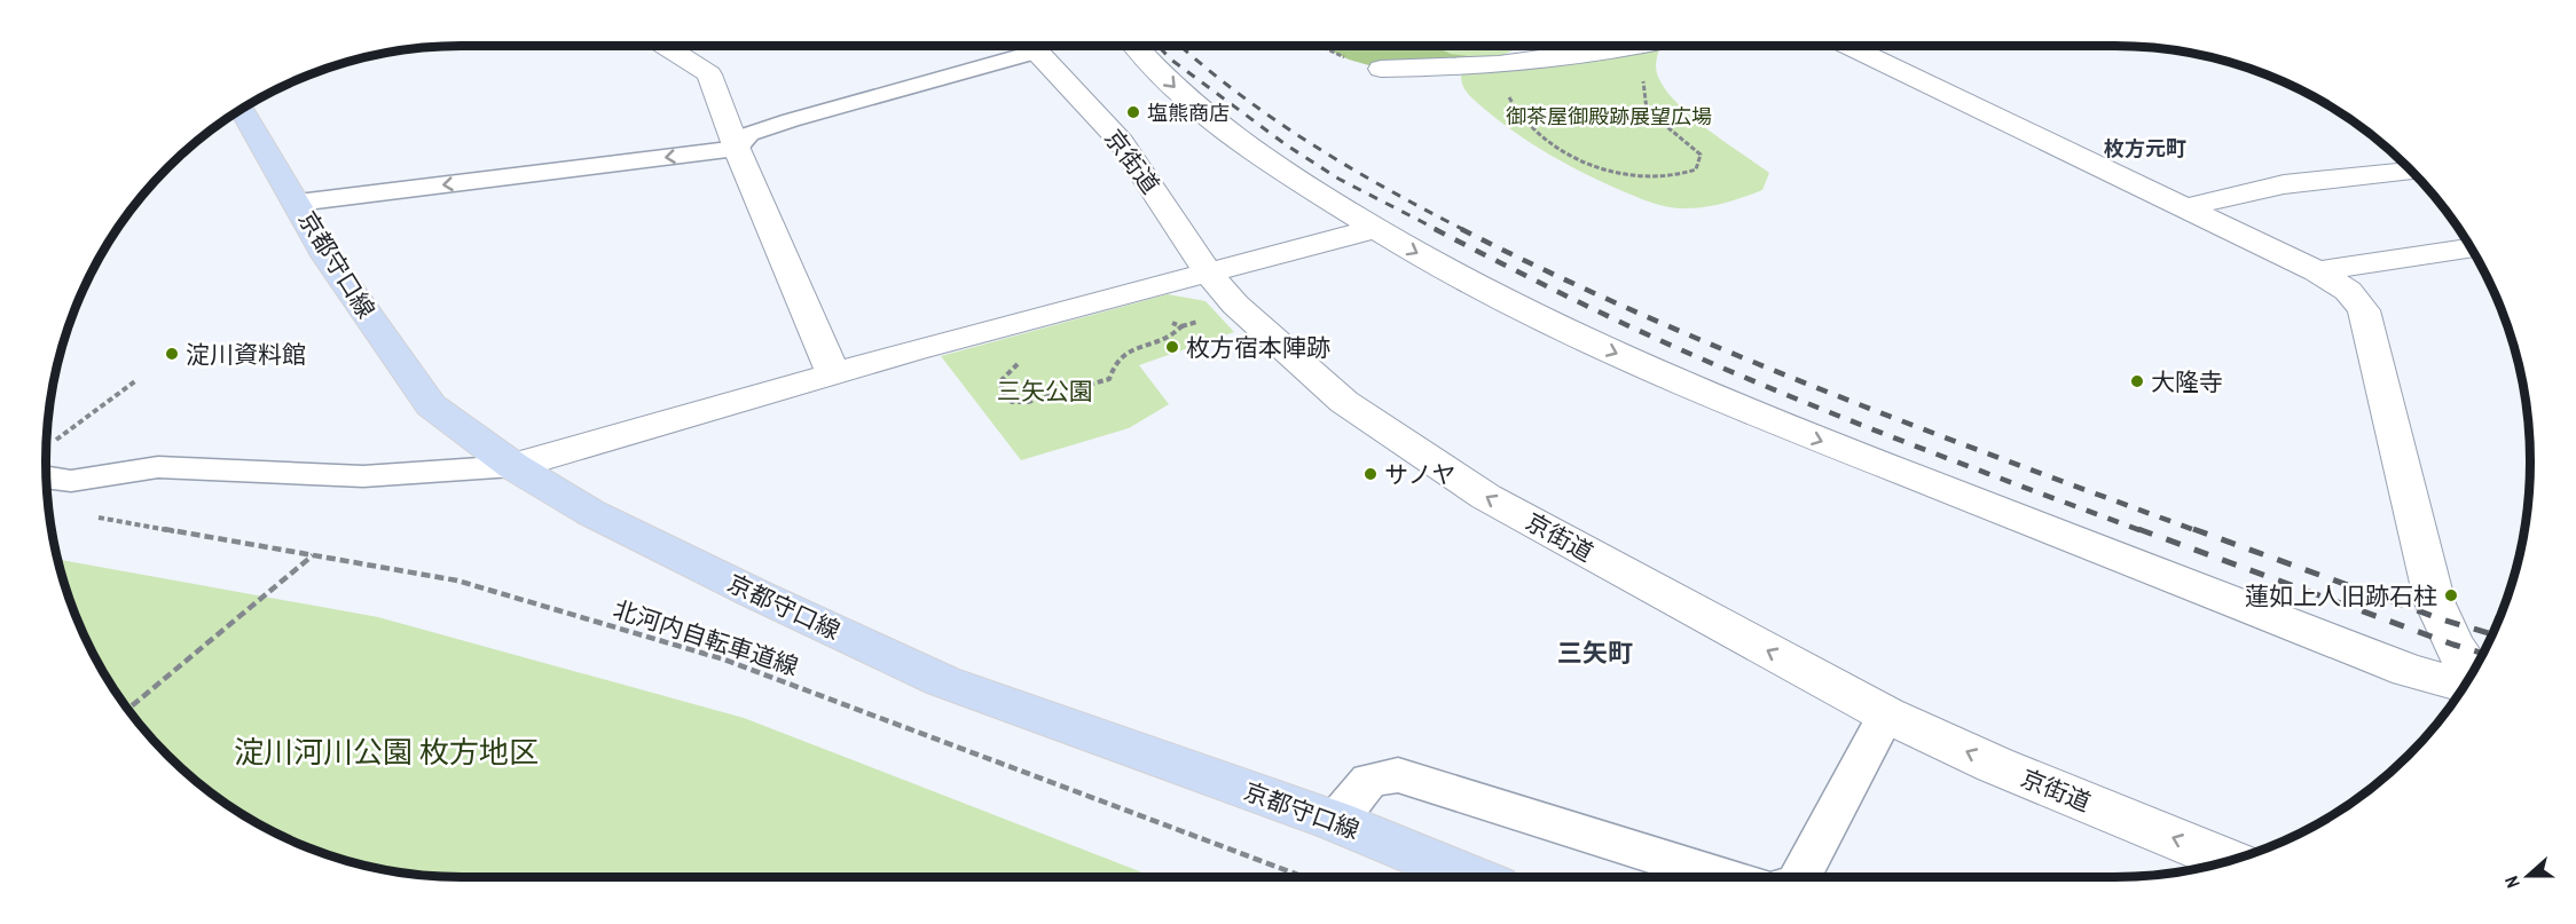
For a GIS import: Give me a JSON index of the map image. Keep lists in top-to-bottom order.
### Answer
{
  "streets": {
    "main road": ["京都守口線"],
    "street": ["京街道"],
    "path": ["北河内自転車道線"]
  },
  "districts": ["枚方元町", "三矢町"],
  "parks": ["御茶屋御殿跡展望広場", "三矢公園", "淀川河川公園 枚方地区"],
  "places": [
    "塩熊商店",
    "枚方宿本陣跡",
    "淀川資料館",
    "大隆寺",
    "サノヤ",
    "蓮如上人旧跡石柱"
  ],
  "north": "left"
}
